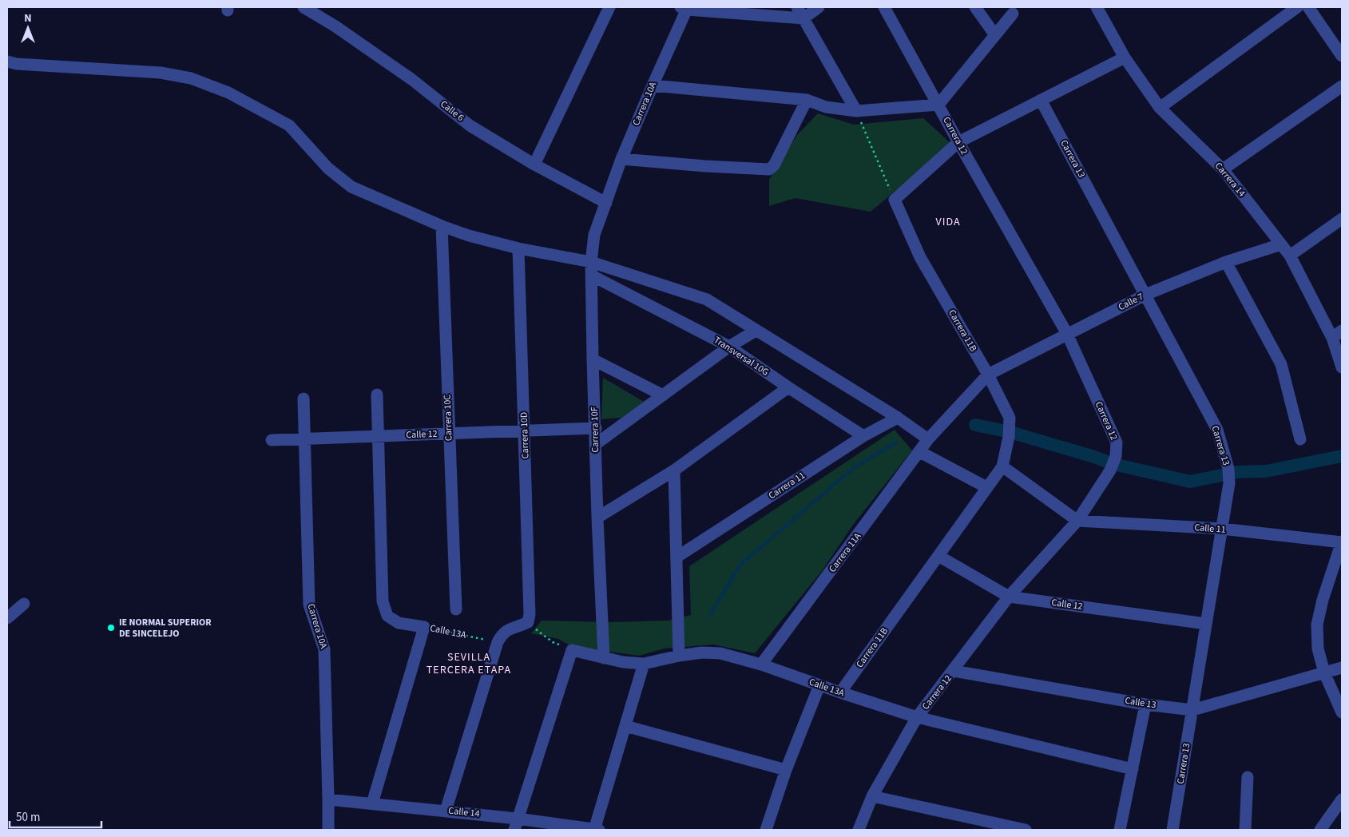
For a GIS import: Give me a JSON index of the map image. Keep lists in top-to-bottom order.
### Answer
{
  "streets": {
    "street": [
      "Carrera 10A",
      "Calle 6",
      "Carrera 12",
      "Carrera 13",
      "Carrera 14",
      "Calle 7",
      "Carrera 11B",
      "Transversal 10G",
      "Carrera 10C",
      "Carrera 10F",
      "Calle 12",
      "Carrera 10D",
      "Carrera 11",
      "Calle 11",
      "Carrera 11A",
      "Calle 13A",
      "Calle 13",
      "Calle 14"
    ]
  },
  "crossings": [
    ["Carrera 10A", "Calle 6"],
    ["Carrera 10A", "Carrera 10F"],
    ["Carrera 10A", "Calle 12"],
    ["Carrera 10A", "Calle 14"],
    ["Calle 6", "Carrera 10F"],
    ["Carrera 12", "Calle 7"],
    ["Carrera 12", "Calle 12"],
    ["Carrera 12", "Calle 11"],
    ["Carrera 12", "Calle 13A"],
    ["Carrera 12", "Calle 13"],
    ["Carrera 13", "Calle 7"],
    ["Carrera 13", "Calle 12"],
    ["Carrera 13", "Calle 11"],
    ["Carrera 13", "Calle 13"],
    ["Carrera 14", "Calle 7"],
    ["Calle 7", "Carrera 11B"],
    ["Calle 7", "Carrera 11A"],
    ["Carrera 11B", "Calle 12"],
    ["Carrera 11B", "Calle 13A"],
    ["Transversal 10G", "Carrera 10F"],
    ["Transversal 10G", "Carrera 11"],
    ["Carrera 10C", "Calle 12"],
    ["Carrera 10F", "Calle 12"],
    ["Carrera 10F", "Calle 13A"],
    ["Calle 12", "Carrera 10D"],
    ["Calle 12", "Calle 13A"],
    ["Carrera 11A", "Calle 13A"]
  ],
  "districts": ["VIDA", "SEVILLA TERCERA ETAPA"],
  "places": ["IE NORMAL SUPERIOR DE SINCELEJO"],
  "scale_bar": "50 m",
  "north": "top"
}
